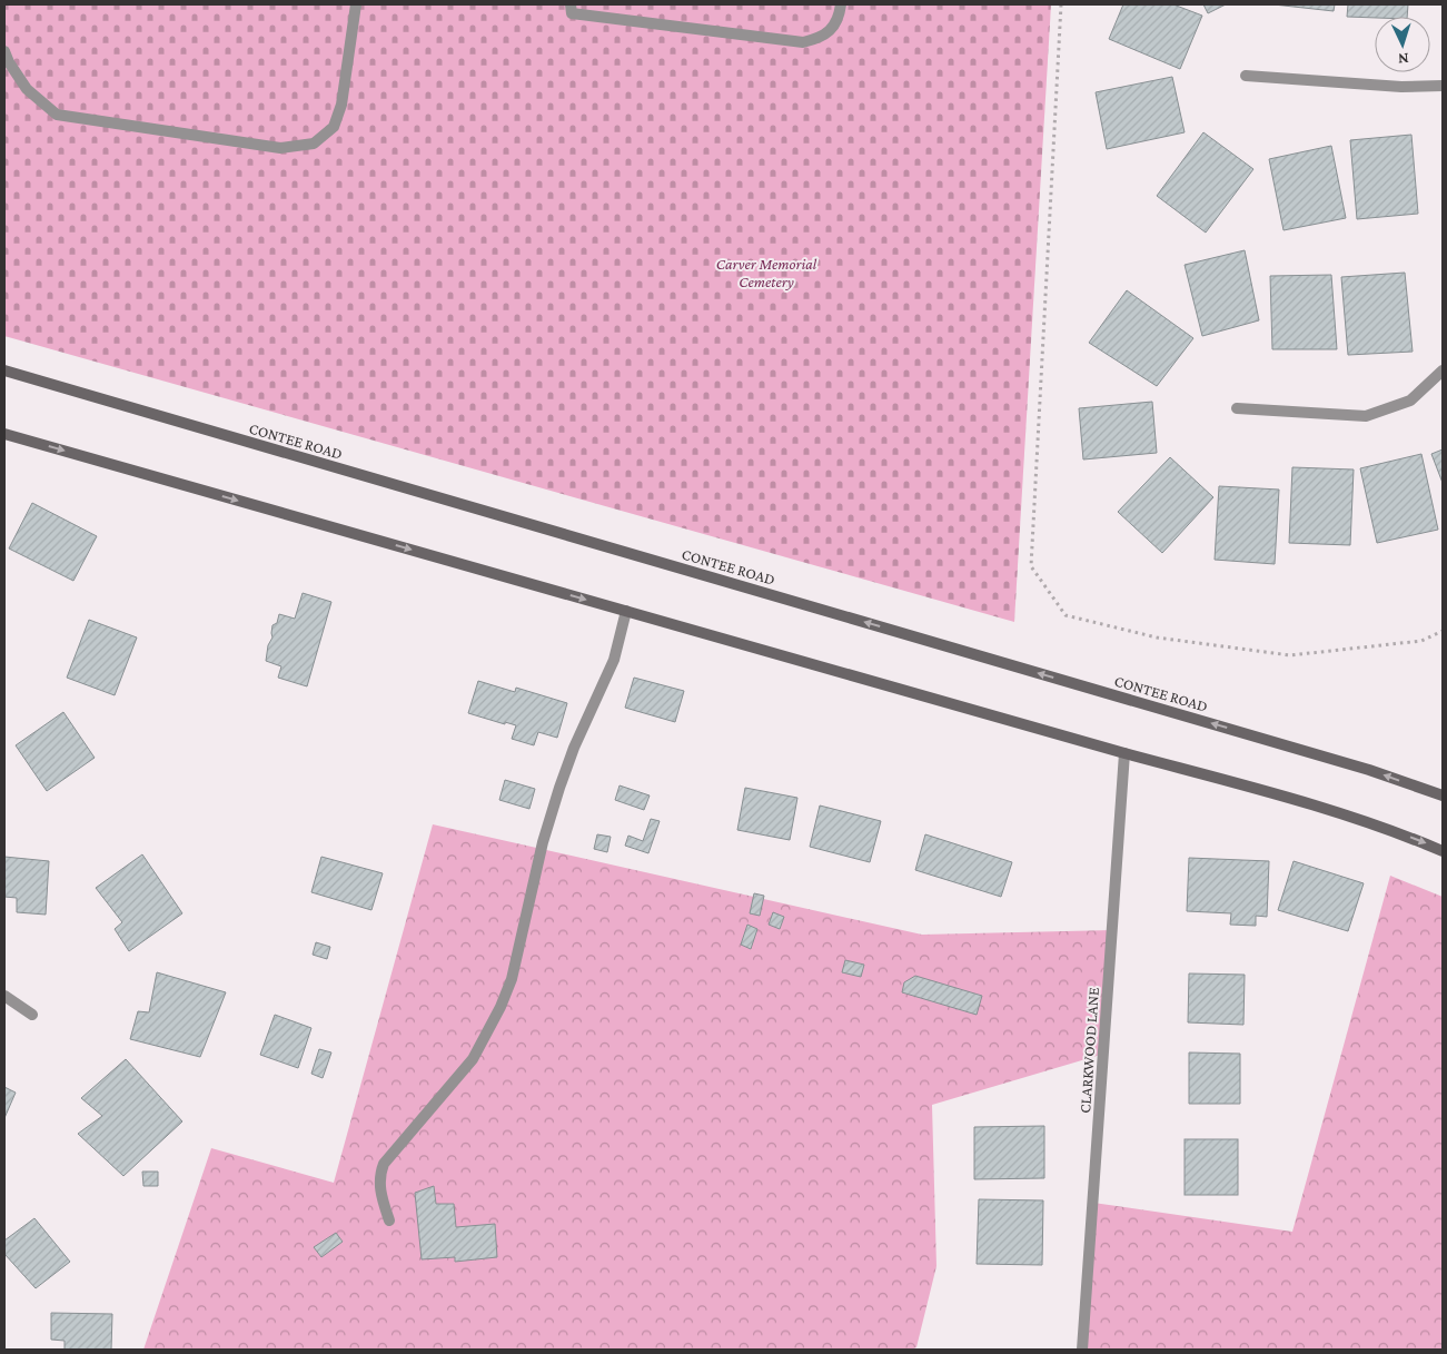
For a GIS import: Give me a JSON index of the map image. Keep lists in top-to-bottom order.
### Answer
{
  "streets": {
    "street": ["CONTEE ROAD", "CLARKWOOD LANE"]
  },
  "parks": ["Carver Memorial Cemetery"],
  "north": "bottom"
}
